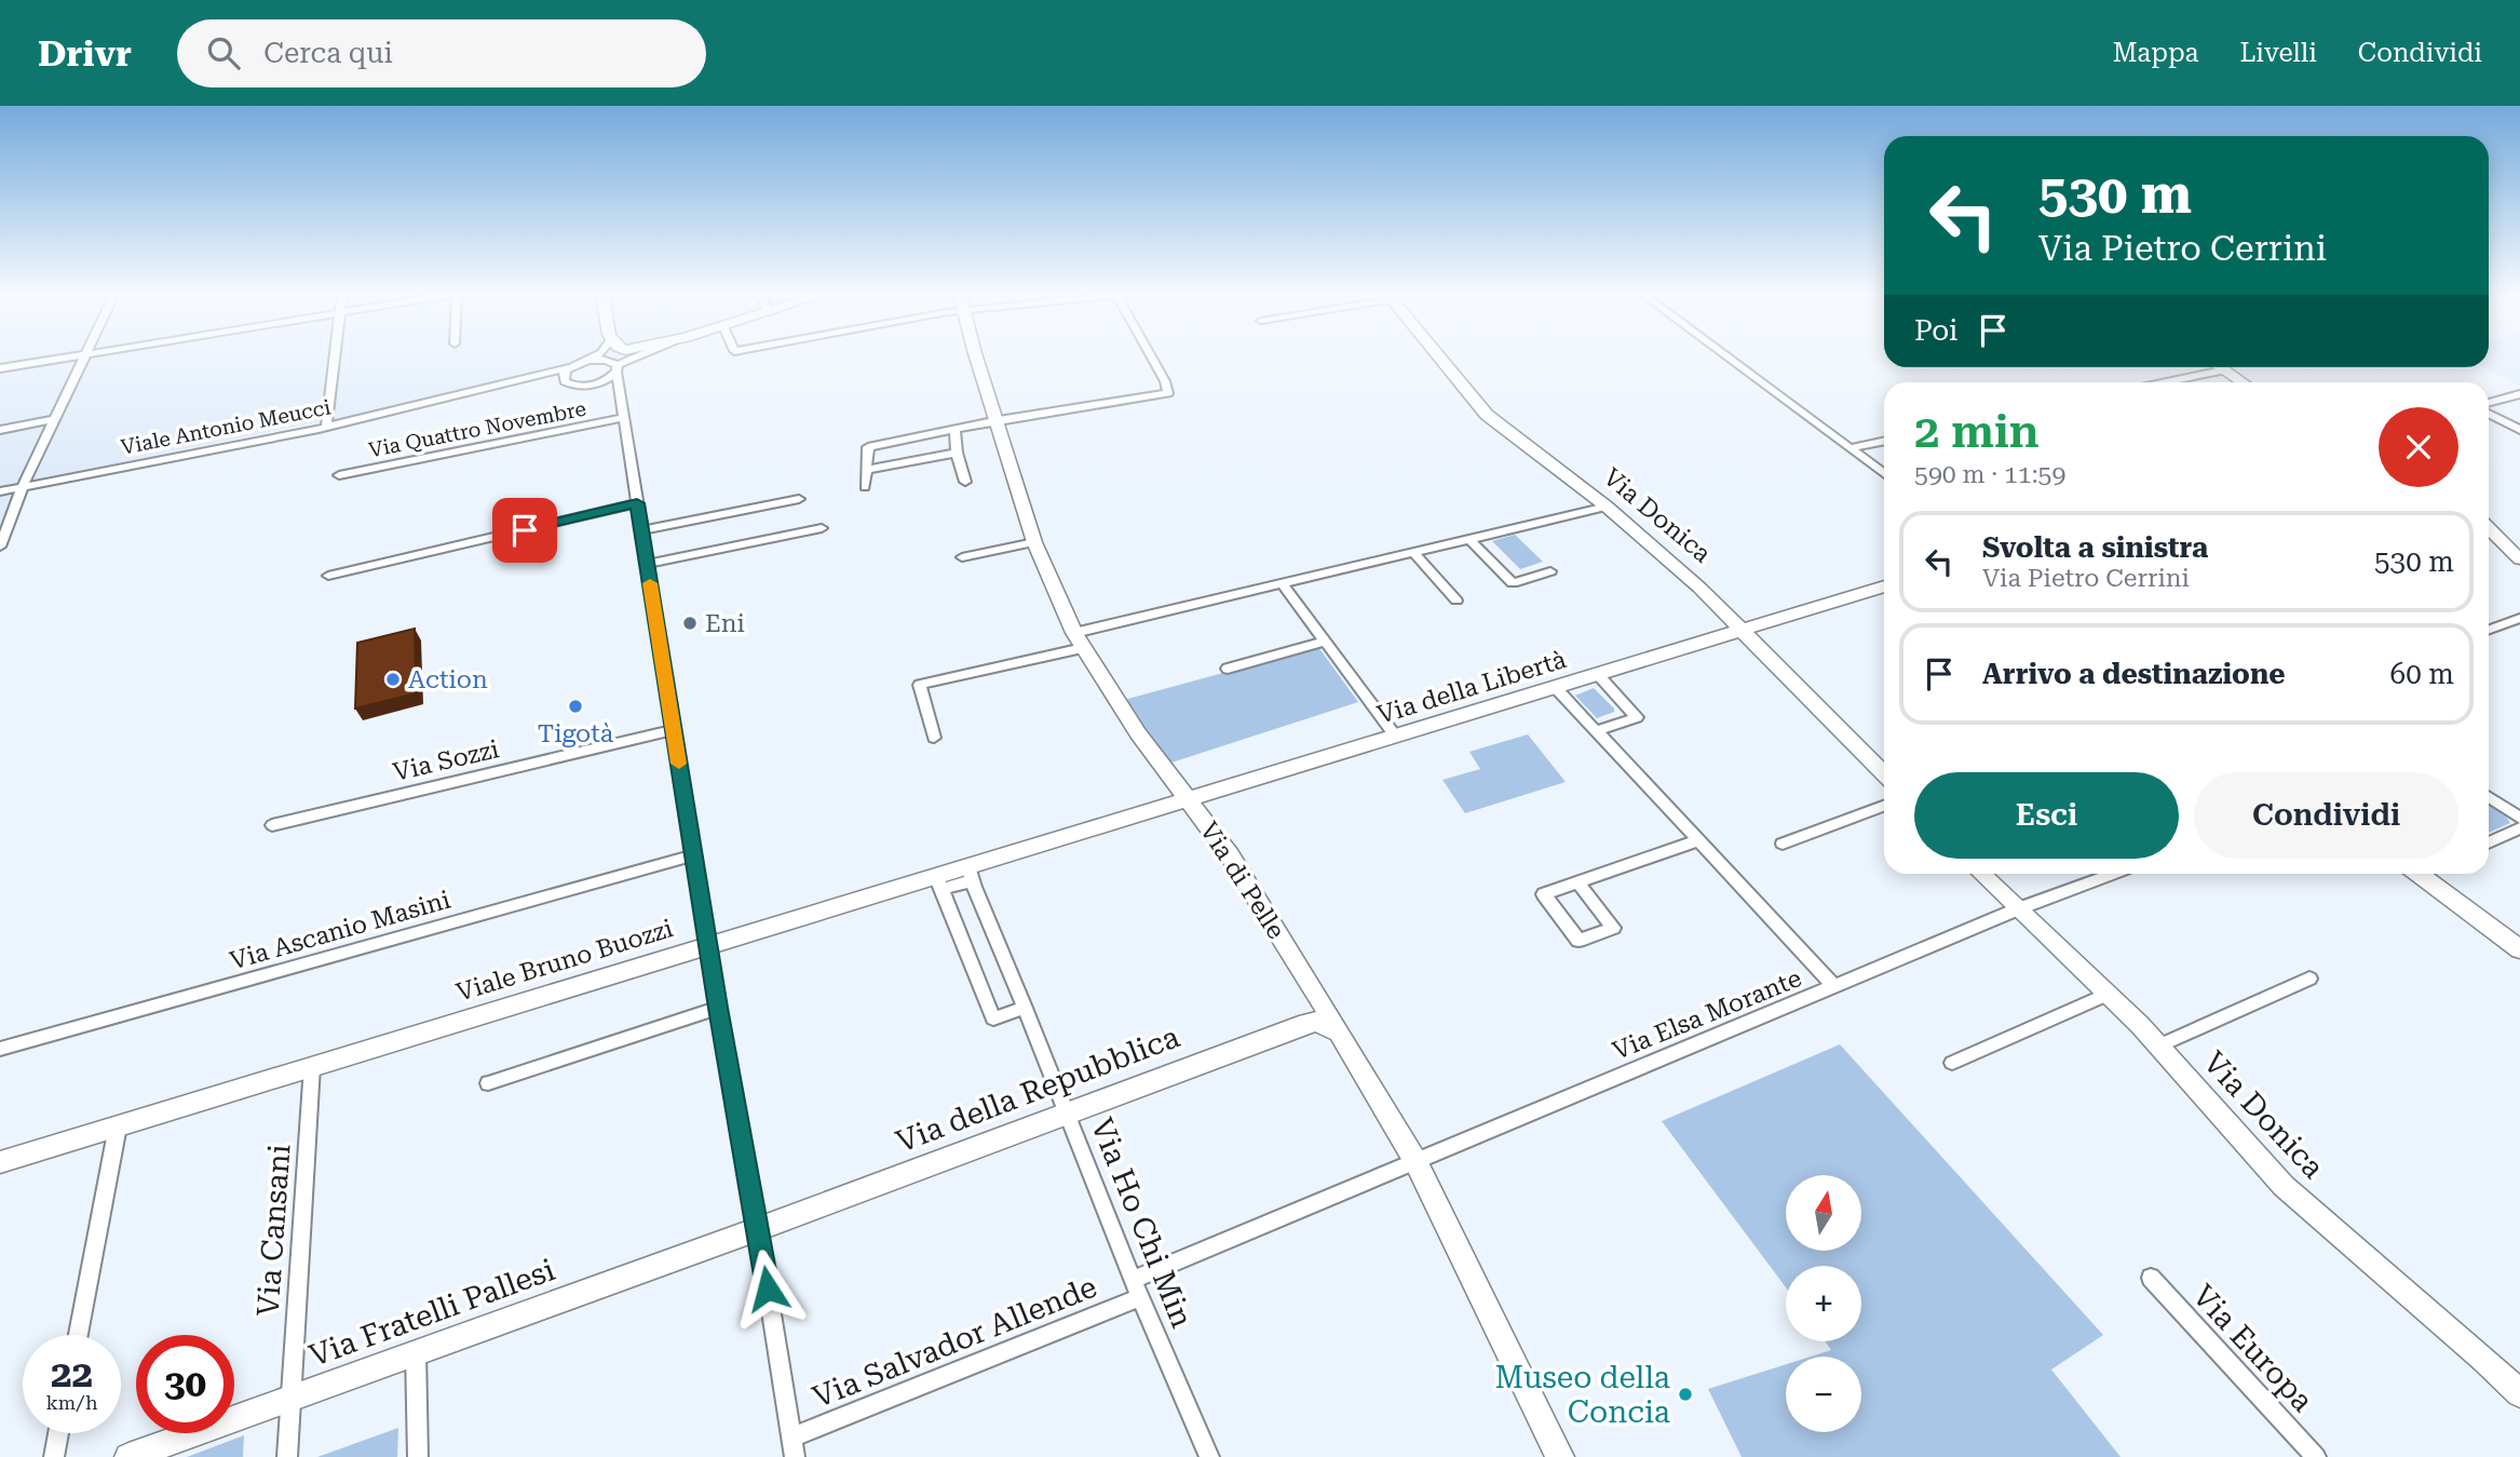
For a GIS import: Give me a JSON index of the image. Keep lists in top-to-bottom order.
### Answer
{
  "streets": {
    "street": [
      "Viale Antonio Meucci",
      "Via Quattro Novembre",
      "Via Donica",
      "Via della Libertà",
      "Via Sozzi",
      "Via di Pelle",
      "Via Ascanio Masini",
      "Viale Bruno Buozzi",
      "Via Elsa Morante",
      "Via della Repubblica",
      "Via Ho Chi Min",
      "Via Cansani",
      "Via Fratelli Pallesi",
      "Via Salvador Allende",
      "Via Europa"
    ]
  },
  "crossings": [
    ["Via Donica", "Via della Libertà"],
    ["Via Donica", "Via Elsa Morante"],
    ["Via della Libertà", "Via di Pelle"],
    ["Via della Libertà", "Viale Bruno Buozzi"],
    ["Via di Pelle", "Viale Bruno Buozzi"],
    ["Via di Pelle", "Via Elsa Morante"],
    ["Via di Pelle", "Via della Repubblica"],
    ["Via di Pelle", "Via Salvador Allende"],
    ["Viale Bruno Buozzi", "Via Ho Chi Min"],
    ["Viale Bruno Buozzi", "Via Cansani"],
    ["Via Elsa Morante", "Via Salvador Allende"],
    ["Via della Repubblica", "Via Ho Chi Min"],
    ["Via della Repubblica", "Via Fratelli Pallesi"],
    ["Via Ho Chi Min", "Via Salvador Allende"],
    ["Via Cansani", "Via Fratelli Pallesi"]
  ],
  "places": [
    "Eni",
    "Action",
    "Tigotà",
    "Museo della Concia"
  ],
  "north": "top",
  "page": {
    "header": "Drivr",
    "search": "Cerca qui",
    "nav": ["Mappa", "Livelli", "Condividi"],
    "turn": ["530 m", "Via Pietro Cerrini"],
    "then": "Poi",
    "heading": ["2 min", "590 m · 11:59"],
    "list": [
      {
        "name": "Svolta a sinistra",
        "note": "Via Pietro Cerrini",
        "value": "530 m"
      },
      {
        "name": "Arrivo a destinazione",
        "value": "60 m"
      }
    ],
    "buttons": ["Esci", "Condividi"],
    "map_buttons": ["+", "−"],
    "speed": "22 km/h",
    "limit": "30"
  }
}
